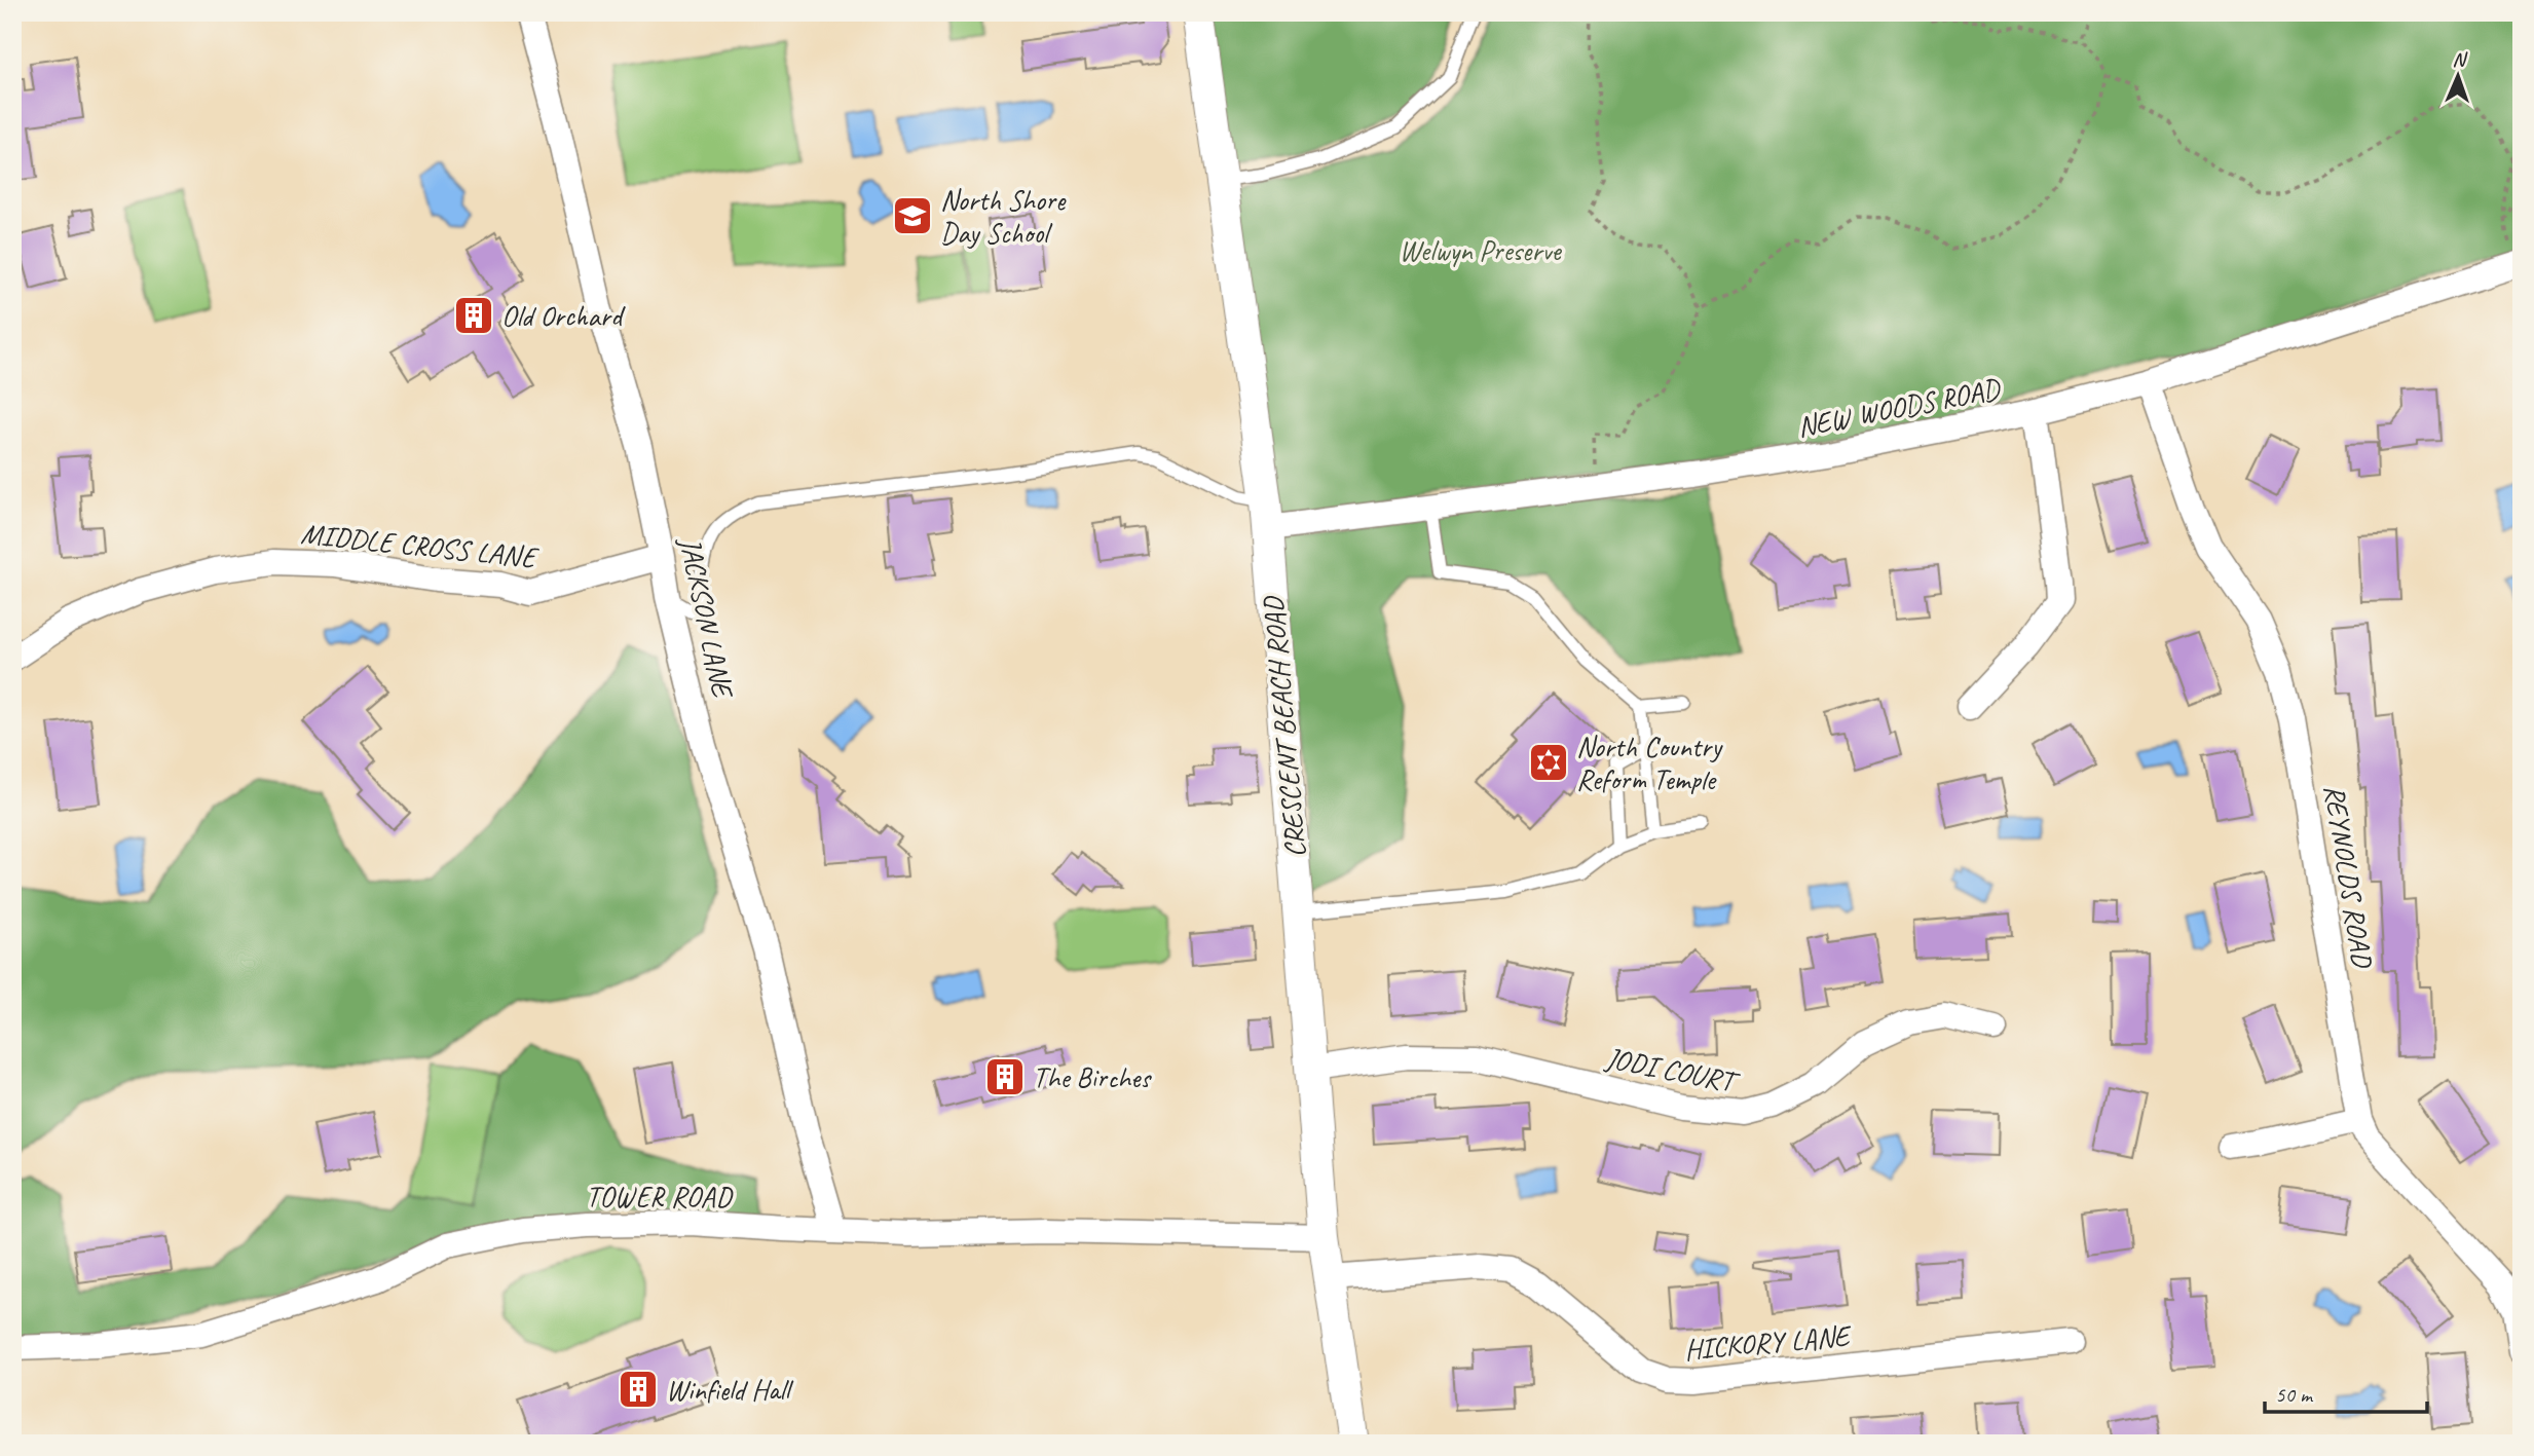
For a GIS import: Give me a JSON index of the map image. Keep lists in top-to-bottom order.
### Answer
{
  "streets": {
    "street": [
      "NEW WOODS ROAD",
      "MIDDLE CROSS LANE",
      "JACKSON LANE",
      "CRESCENT BEACH ROAD",
      "REYNOLDS ROAD",
      "JODI COURT",
      "TOWER ROAD",
      "HICKORY LANE"
    ]
  },
  "crossings": [
    ["NEW WOODS ROAD", "CRESCENT BEACH ROAD"],
    ["NEW WOODS ROAD", "REYNOLDS ROAD"],
    ["MIDDLE CROSS LANE", "JACKSON LANE"],
    ["JACKSON LANE", "TOWER ROAD"],
    ["CRESCENT BEACH ROAD", "JODI COURT"],
    ["CRESCENT BEACH ROAD", "TOWER ROAD"],
    ["CRESCENT BEACH ROAD", "HICKORY LANE"]
  ],
  "parks": ["Welwyn Preserve"],
  "places": {
    "school or university": ["North Shore Day School"],
    "building": ["Old Orchard", "The Birches", "Winfield Hall"],
    "synagogue": ["North Country Reform Temple"]
  },
  "scale_bar": "50 m",
  "north": "top"
}
